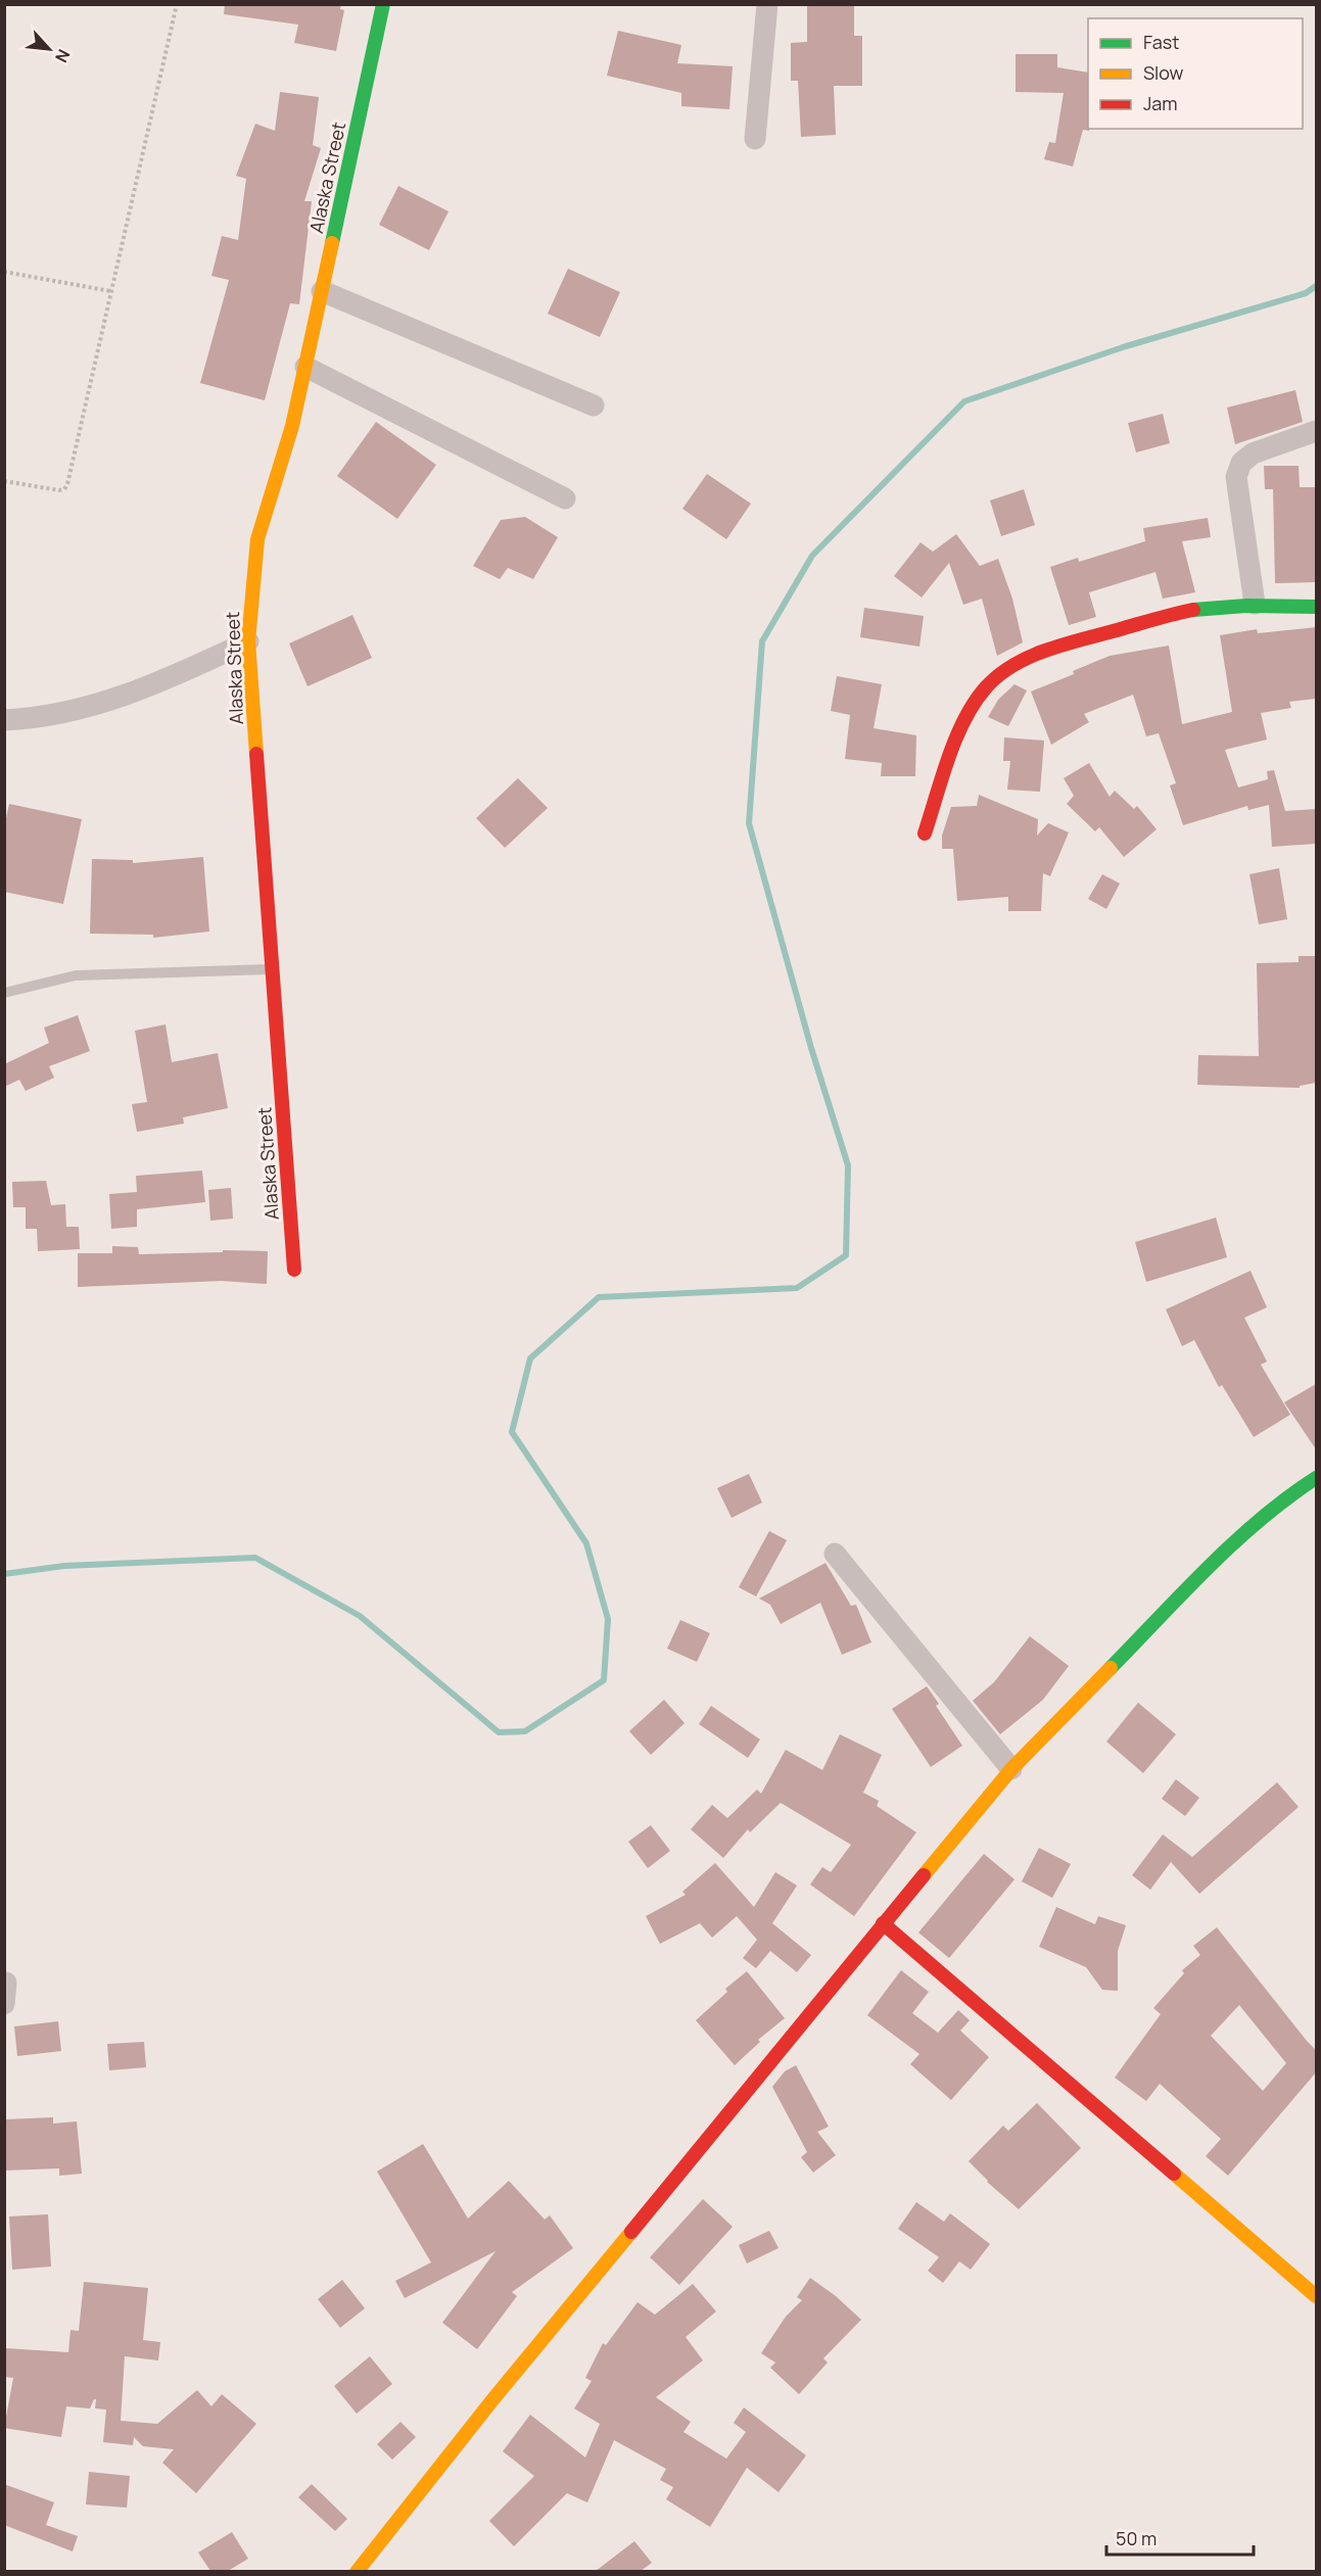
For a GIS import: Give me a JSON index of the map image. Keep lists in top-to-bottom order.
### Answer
{
  "streets": {
    "street": ["Alaska Street"]
  },
  "legend": ["Fast", "Slow", "Jam"],
  "scale_bar": "50 m",
  "north": "bottom right"
}
